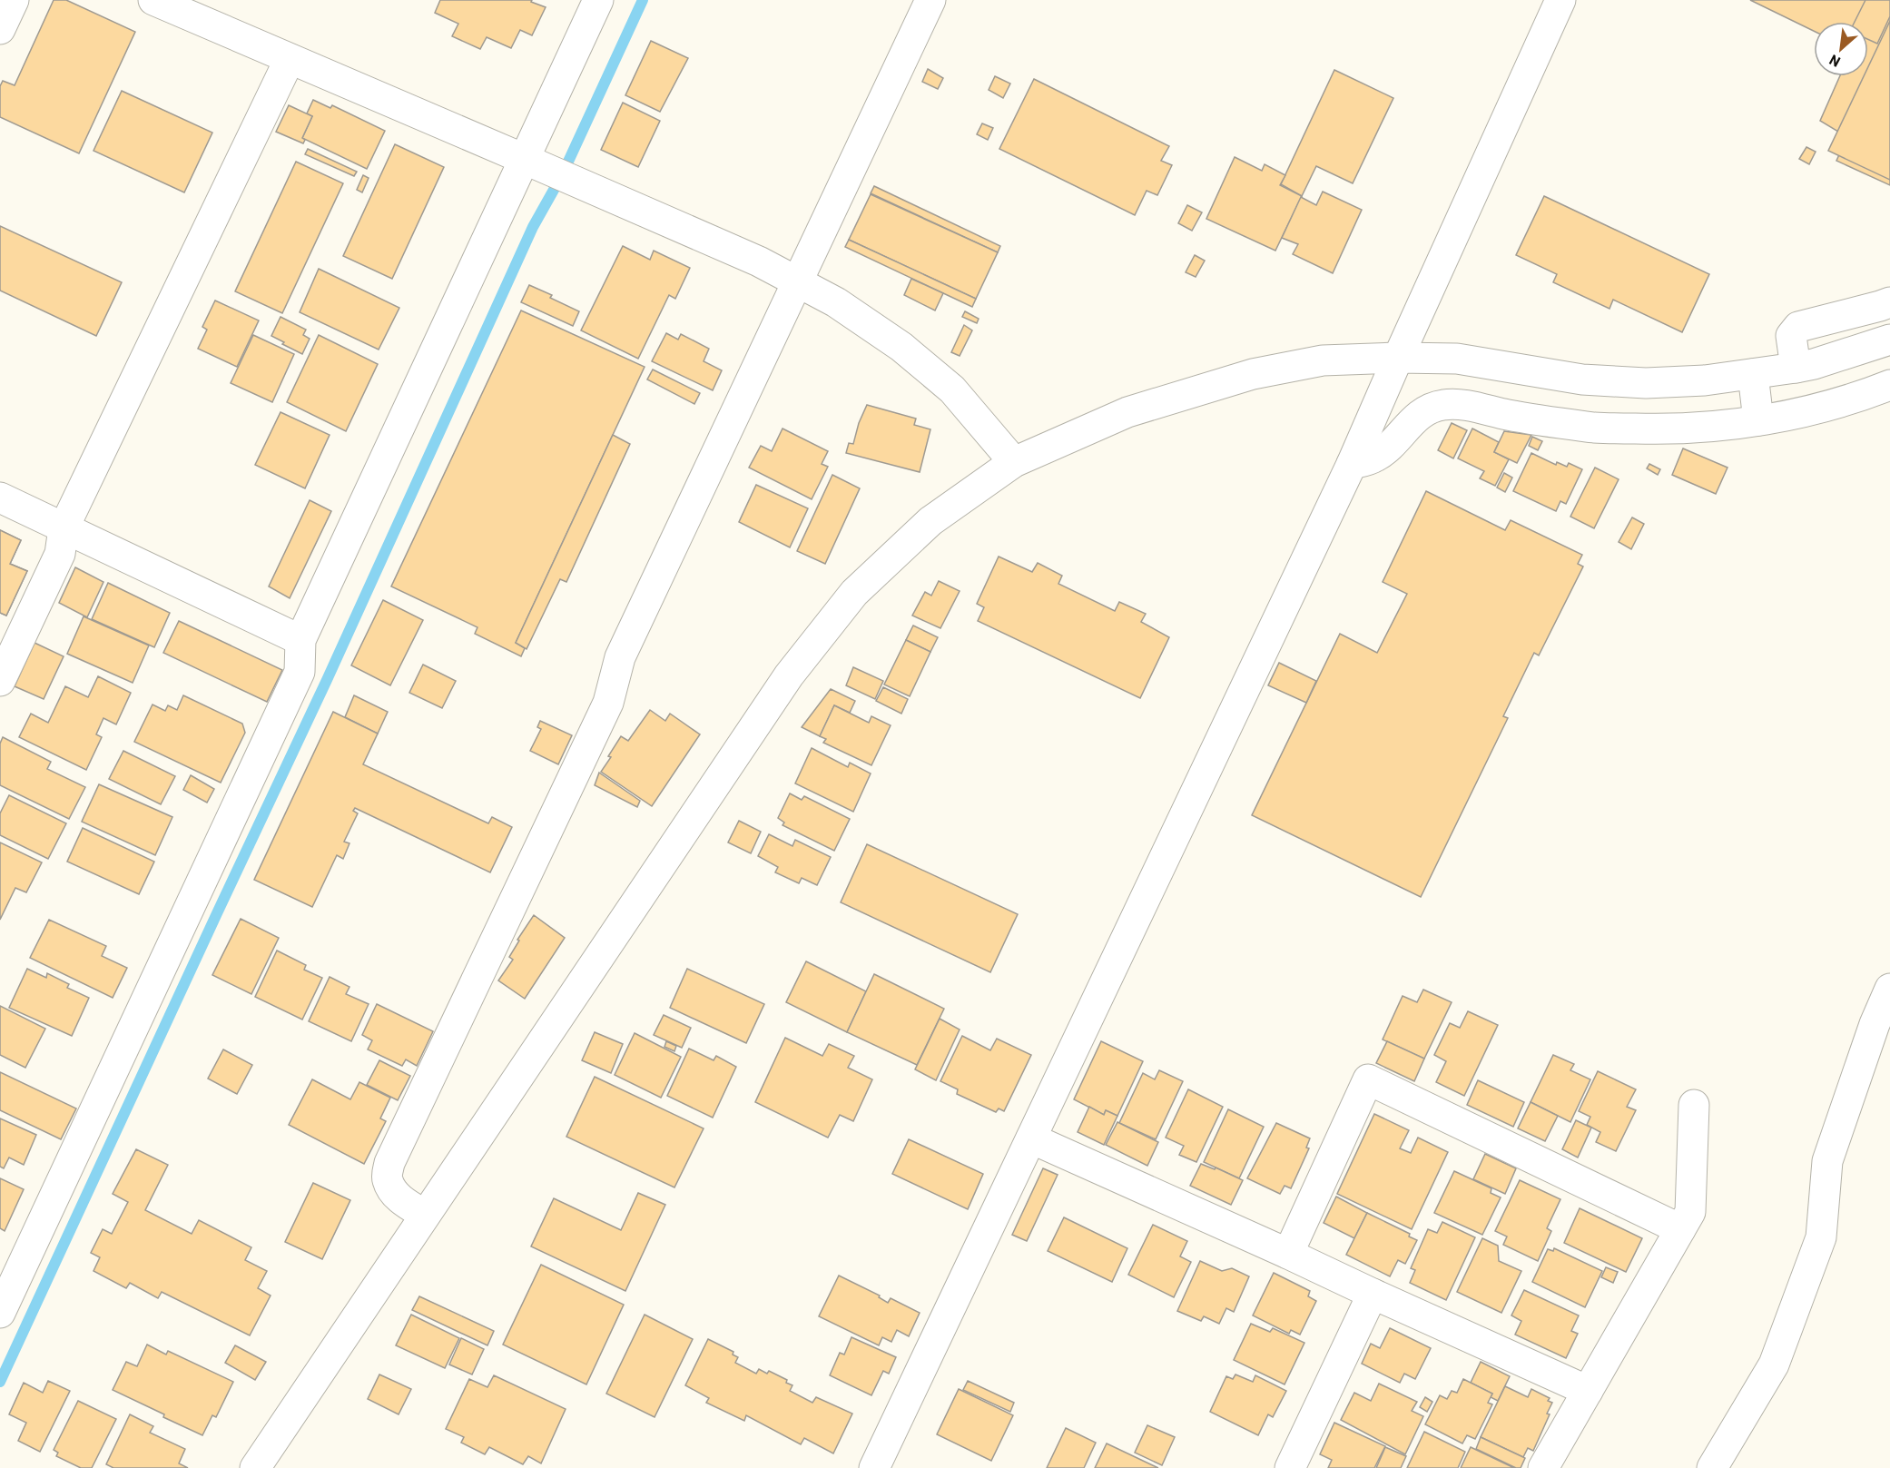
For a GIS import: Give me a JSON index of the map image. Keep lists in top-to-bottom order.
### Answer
{
  "north": "bottom left"
}
